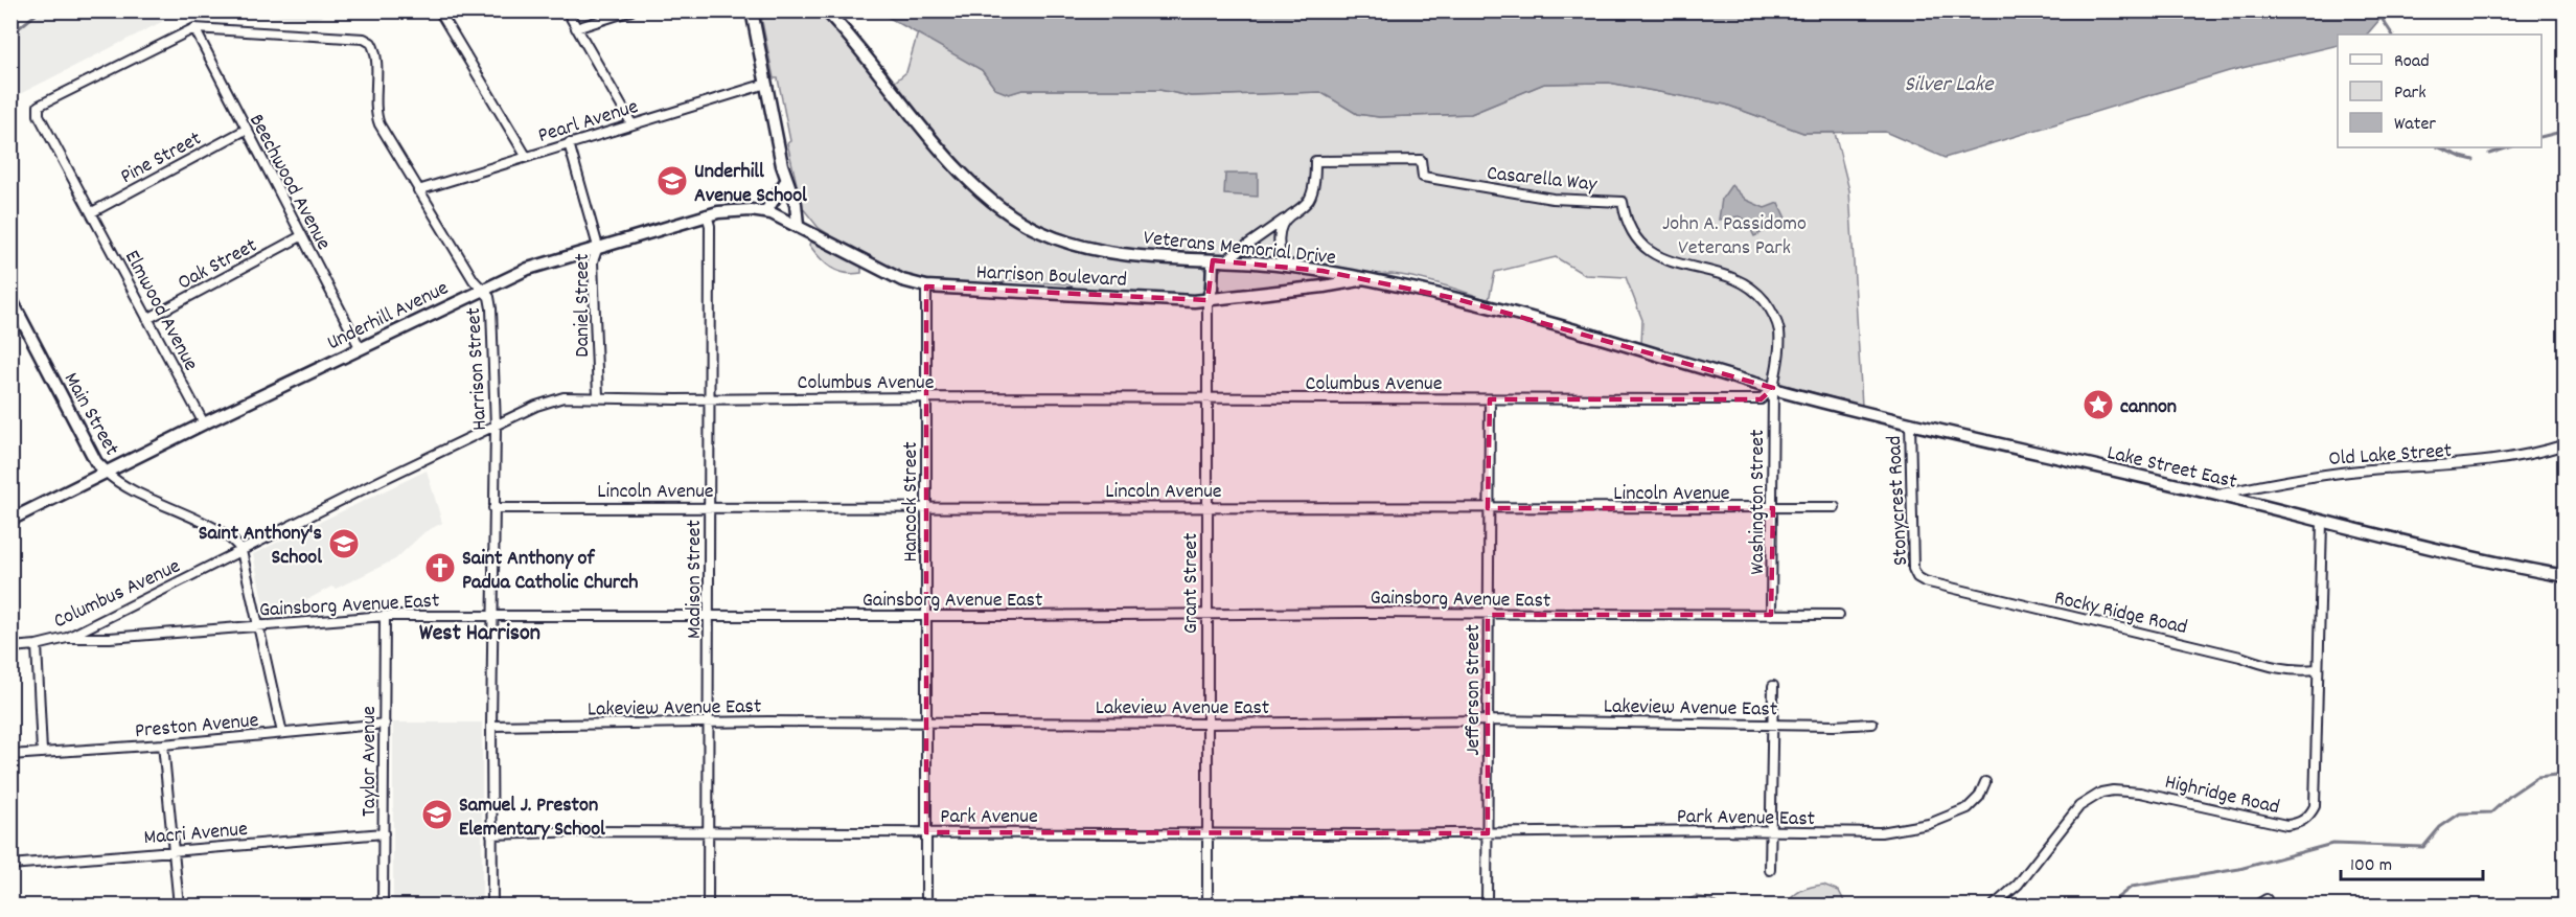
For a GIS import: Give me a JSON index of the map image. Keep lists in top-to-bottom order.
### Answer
{
  "streets": {
    "main road": [
      "Veterans Memorial Drive",
      "Harrison Boulevard",
      "Underhill Avenue",
      "Main Street",
      "Lake Street East",
      "Grant Street"
    ],
    "street": [
      "Pearl Avenue",
      "Pine Street",
      "Casarella Way",
      "Beechwood Avenue",
      "Oak Street",
      "Daniel Street",
      "Elmwood Avenue",
      "Harrison Street",
      "Columbus Avenue",
      "Old Lake Street",
      "Lincoln Avenue",
      "Stonycrest Road",
      "Hancock Street",
      "Washington Street",
      "Madison Street",
      "Gainsborg Avenue East",
      "Rocky Ridge Road",
      "Jefferson Street",
      "Lakeview Avenue East",
      "Preston Avenue",
      "Taylor Avenue",
      "Highridge Road",
      "Park Avenue",
      "Park Avenue East",
      "Macri Avenue"
    ]
  },
  "crossings": [
    ["Pearl Avenue", "Daniel Street"],
    ["Pearl Avenue", "Harrison Street"],
    ["Pine Street", "Beechwood Avenue"],
    ["Pine Street", "Elmwood Avenue"],
    ["Casarella Way", "Veterans Memorial Drive"],
    ["Casarella Way", "Columbus Avenue"],
    ["Casarella Way", "Lake Street East"],
    ["Casarella Way", "Washington Street"],
    ["Beechwood Avenue", "Oak Street"],
    ["Beechwood Avenue", "Elmwood Avenue"],
    ["Beechwood Avenue", "Underhill Avenue"],
    ["Beechwood Avenue", "Harrison Street"],
    ["Veterans Memorial Drive", "Harrison Boulevard"],
    ["Veterans Memorial Drive", "Columbus Avenue"],
    ["Veterans Memorial Drive", "Lake Street East"],
    ["Veterans Memorial Drive", "Washington Street"],
    ["Veterans Memorial Drive", "Grant Street"],
    ["Oak Street", "Elmwood Avenue"],
    ["Harrison Boulevard", "Underhill Avenue"],
    ["Harrison Boulevard", "Hancock Street"],
    ["Harrison Boulevard", "Grant Street"],
    ["Daniel Street", "Underhill Avenue"],
    ["Daniel Street", "Columbus Avenue"],
    ["Elmwood Avenue", "Underhill Avenue"],
    ["Elmwood Avenue", "Harrison Street"],
    ["Underhill Avenue", "Harrison Street"],
    ["Underhill Avenue", "Main Street"],
    ["Underhill Avenue", "Madison Street"],
    ["Harrison Street", "Columbus Avenue"],
    ["Harrison Street", "Lincoln Avenue"],
    ["Harrison Street", "Gainsborg Avenue East"],
    ["Harrison Street", "Lakeview Avenue East"],
    ["Harrison Street", "Park Avenue"],
    ["Columbus Avenue", "Main Street"],
    ["Columbus Avenue", "Lake Street East"],
    ["Columbus Avenue", "Hancock Street"],
    ["Columbus Avenue", "Washington Street"],
    ["Columbus Avenue", "Madison Street"],
    ["Columbus Avenue", "Grant Street"],
    ["Columbus Avenue", "Gainsborg Avenue East"],
    ["Columbus Avenue", "Jefferson Street"],
    ["Old Lake Street", "Lake Street East"],
    ["Lake Street East", "Stonycrest Road"],
    ["Lake Street East", "Washington Street"],
    ["Lake Street East", "Highridge Road"],
    ["Lincoln Avenue", "Hancock Street"],
    ["Lincoln Avenue", "Washington Street"],
    ["Lincoln Avenue", "Madison Street"],
    ["Lincoln Avenue", "Grant Street"],
    ["Lincoln Avenue", "Jefferson Street"],
    ["Stonycrest Road", "Rocky Ridge Road"],
    ["Hancock Street", "Gainsborg Avenue East"],
    ["Hancock Street", "Lakeview Avenue East"],
    ["Hancock Street", "Park Avenue"],
    ["Washington Street", "Gainsborg Avenue East"],
    ["Madison Street", "Gainsborg Avenue East"],
    ["Madison Street", "Lakeview Avenue East"],
    ["Madison Street", "Park Avenue"],
    ["Grant Street", "Gainsborg Avenue East"],
    ["Grant Street", "Lakeview Avenue East"],
    ["Grant Street", "Park Avenue"],
    ["Gainsborg Avenue East", "Jefferson Street"],
    ["Gainsborg Avenue East", "Taylor Avenue"],
    ["Rocky Ridge Road", "Highridge Road"],
    ["Jefferson Street", "Lakeview Avenue East"],
    ["Jefferson Street", "Park Avenue"],
    ["Jefferson Street", "Park Avenue East"],
    ["Preston Avenue", "Taylor Avenue"],
    ["Taylor Avenue", "Macri Avenue"],
    ["Park Avenue", "Park Avenue East"]
  ],
  "districts": ["West Harrison"],
  "water": ["Silver Lake"],
  "parks": ["John A. Passidomo Veterans Park"],
  "places": {
    "school or university": ["Underhill Avenue School", "Saint Anthony's School", "Samuel J. Preston Elementary School"],
    "place": ["cannon"],
    "church": ["Saint Anthony of Padua Catholic Church"]
  },
  "legend": ["Road", "Park", "Water"],
  "scale_bar": "100 m"
}
